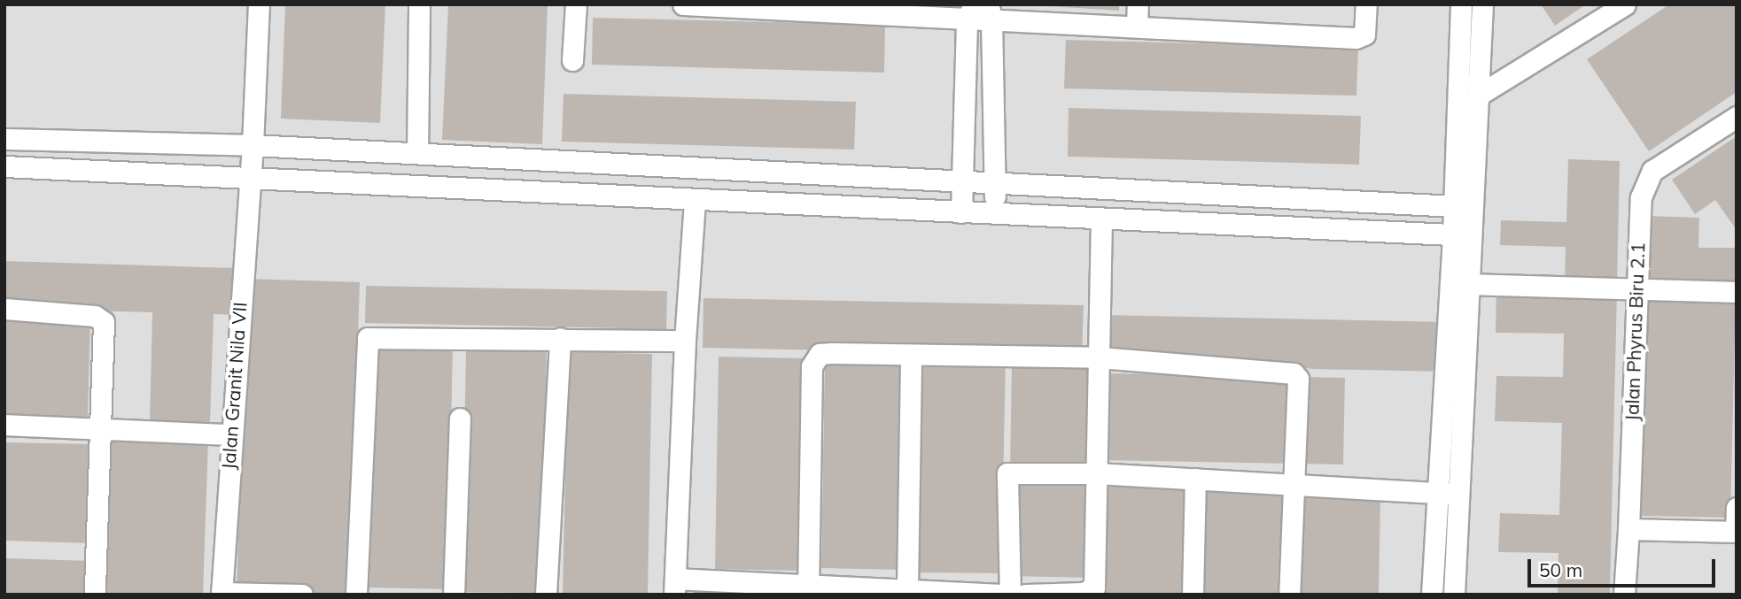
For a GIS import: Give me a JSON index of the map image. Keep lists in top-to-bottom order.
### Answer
{
  "streets": {
    "street": ["Jalan Phyrus Biru 2.1", "Jalan Granit Nila VII"]
  },
  "scale_bar": "50 m"
}
